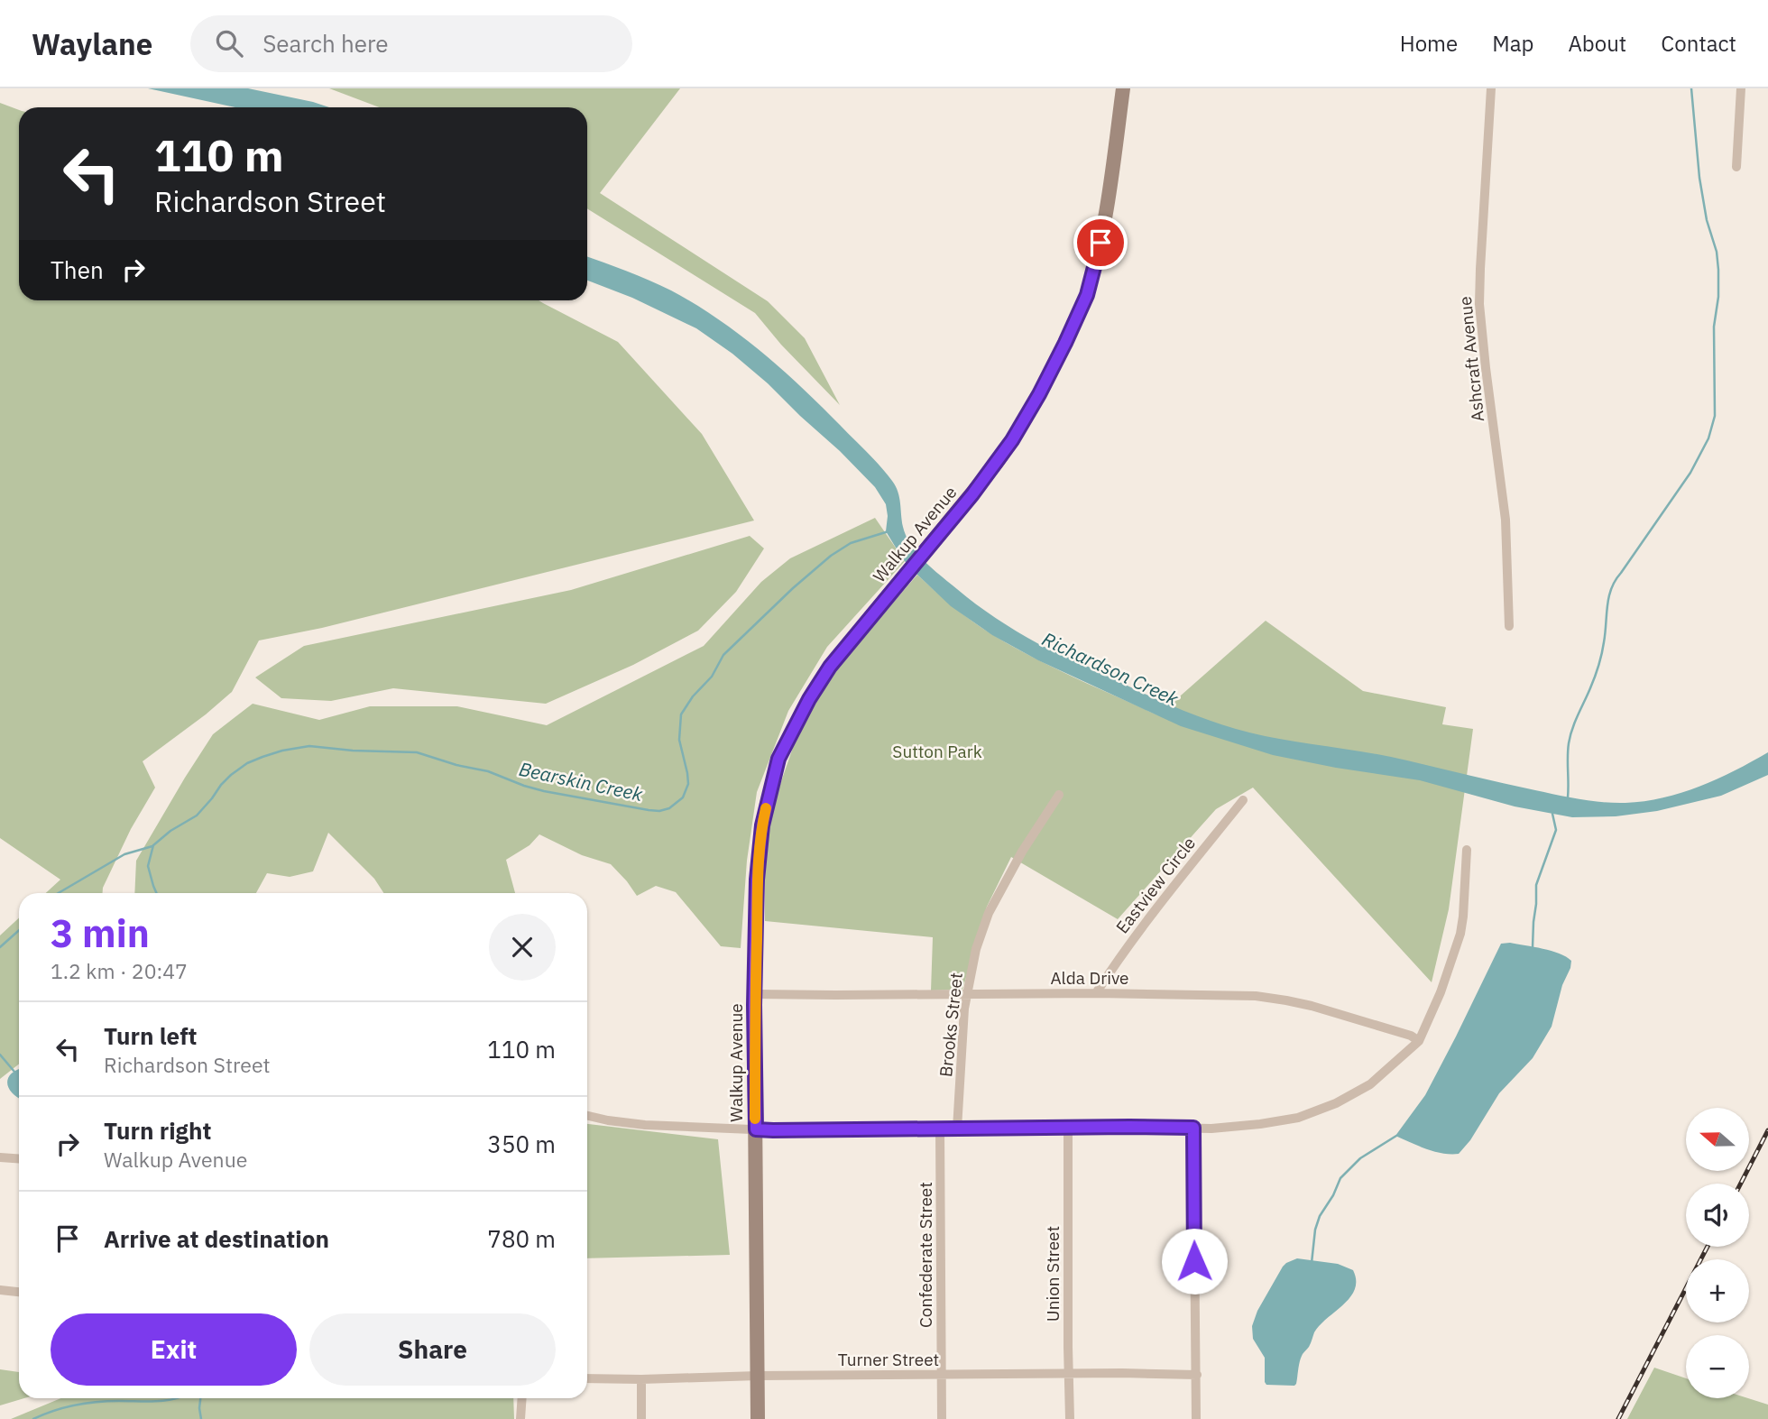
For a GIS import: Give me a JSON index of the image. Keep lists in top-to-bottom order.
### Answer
{
  "streets": {
    "street": [
      "Ashcraft Avenue",
      "Walkup Avenue",
      "Eastview Circle",
      "Alda Drive",
      "Brooks Street",
      "Confederate Street",
      "Union Street",
      "Turner Street"
    ]
  },
  "crossings": [
    ["Walkup Avenue", "Alda Drive"],
    ["Walkup Avenue", "Turner Street"],
    ["Eastview Circle", "Alda Drive"],
    ["Alda Drive", "Brooks Street"],
    ["Confederate Street", "Turner Street"],
    ["Union Street", "Turner Street"]
  ],
  "water": ["Richardson Creek", "Bearskin Creek"],
  "parks": ["Sutton Park"],
  "north": "left",
  "page": {
    "header": "Waylane",
    "search": "Search here",
    "nav": [
      "Home",
      "Map",
      "About",
      "Contact"
    ],
    "turn": ["110 m", "Richardson Street"],
    "then": "Then",
    "heading": ["3 min", "1.2 km · 20:47"],
    "list": [
      {
        "name": "Turn left",
        "note": "Richardson Street",
        "value": "110 m"
      },
      {
        "name": "Turn right",
        "note": "Walkup Avenue",
        "value": "350 m"
      },
      {
        "name": "Arrive at destination",
        "value": "780 m"
      }
    ],
    "map_buttons": ["+", "−"],
    "buttons": ["Exit", "Share"]
  }
}
